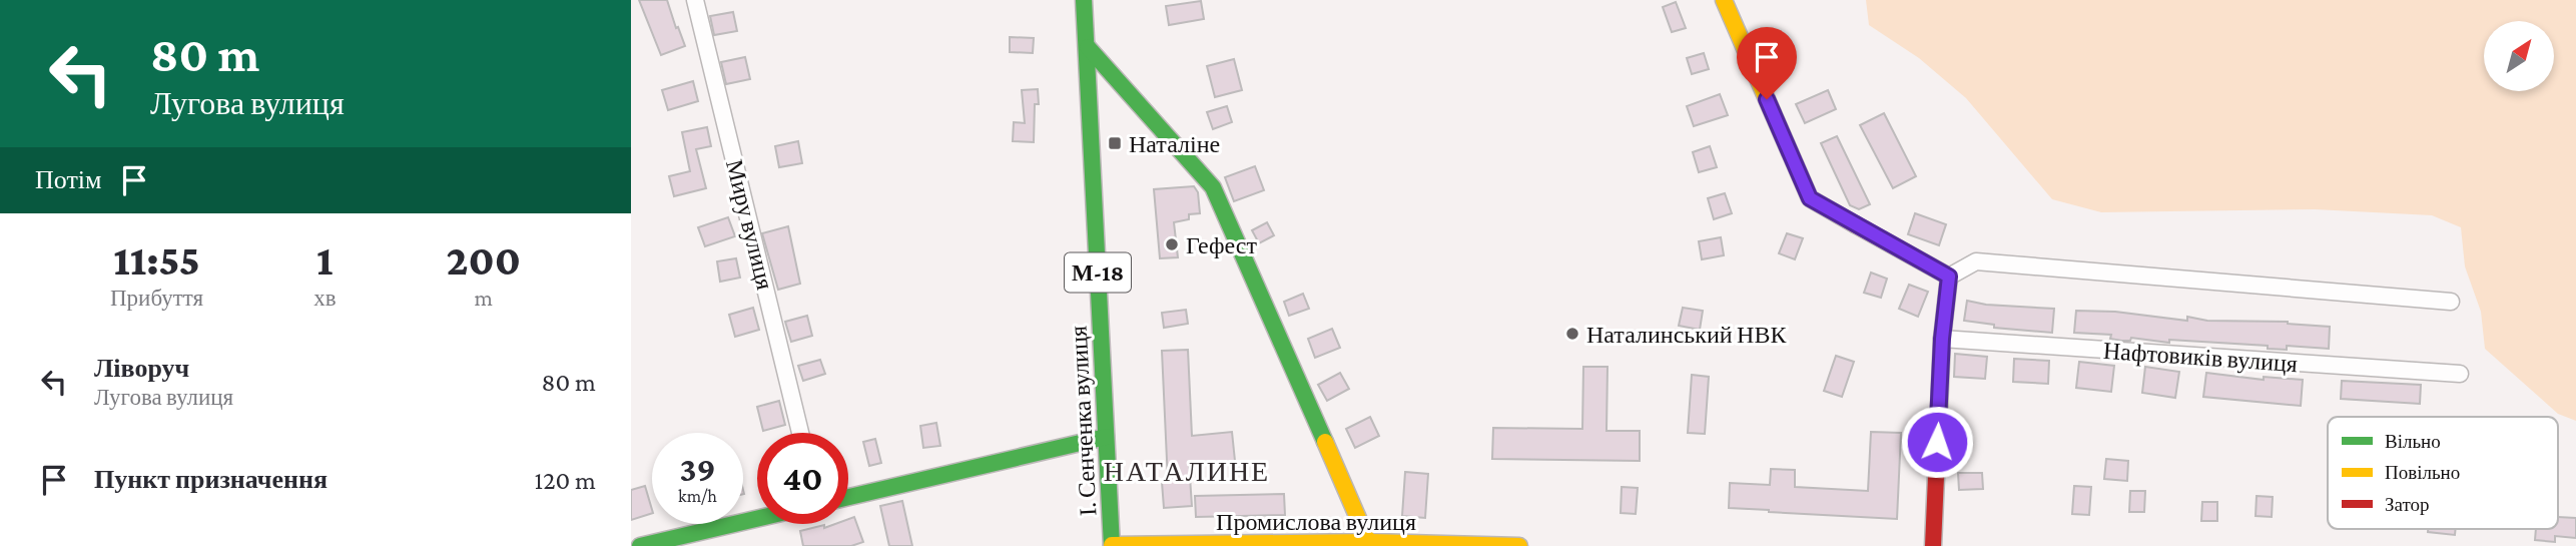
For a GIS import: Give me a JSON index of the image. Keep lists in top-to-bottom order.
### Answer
{
  "streets": {
    "main road": ["М-18", "І. Сенченка вулиця", "Промислова вулиця"],
    "street": ["Миру вулиця", "Нафтовиків вулиця"]
  },
  "crossings": [
    ["І. Сенченка вулиця", "Промислова вулиця"]
  ],
  "districts": ["НАТАЛИНЕ"],
  "places": {
    "transit": ["Наталіне"],
    "other": ["Гефест", "Наталинський НВК"]
  },
  "legend": ["Вільно", "Повільно", "Затор"],
  "north": "top right",
  "page": {
    "turn": ["80 m", "Лугова вулиця"],
    "then": "Потім",
    "eta": [
      "11:55",
      "Прибуття",
      "1",
      "хв",
      "200",
      "m"
    ],
    "list": [
      {
        "name": "Ліворуч",
        "note": "Лугова вулиця",
        "value": "80 m"
      },
      {
        "name": "Пункт призначення",
        "value": "120 m"
      }
    ],
    "speed": "39 km/h",
    "limit": "40"
  }
}
